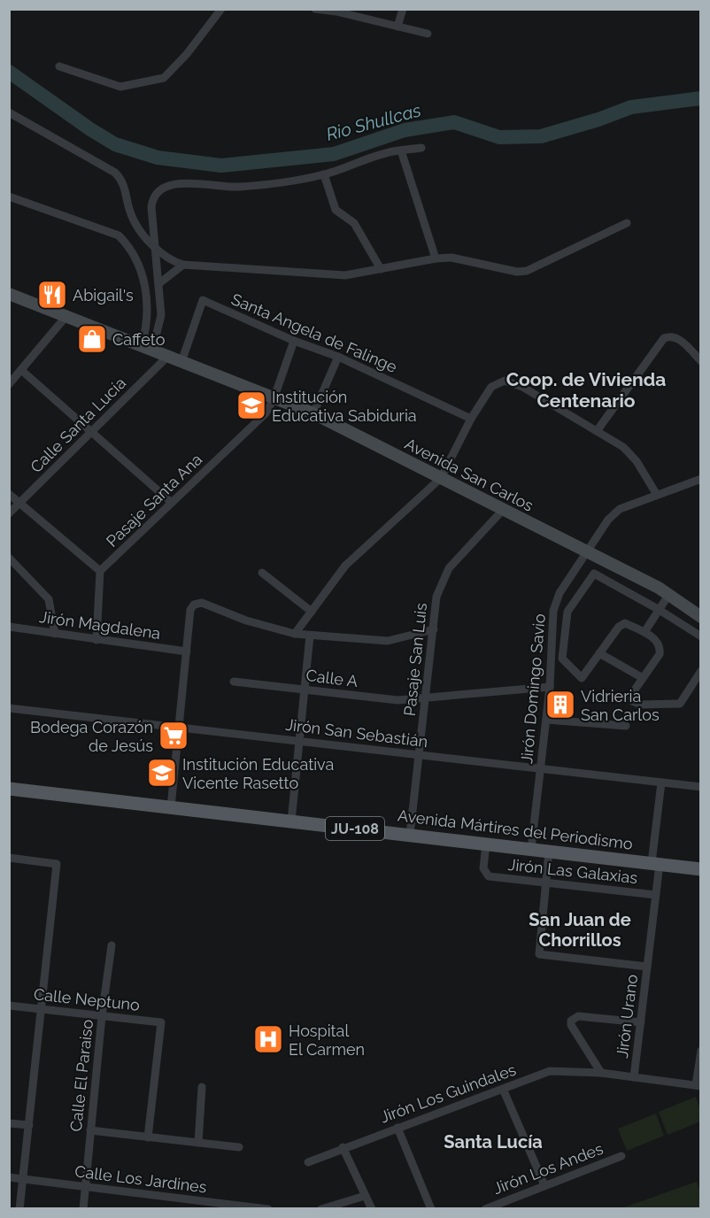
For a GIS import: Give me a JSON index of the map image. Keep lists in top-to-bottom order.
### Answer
{
  "streets": {
    "main road": ["Avenida San Carlos", "JU-108", "Avenida Mártires del Periodismo"],
    "street": [
      "Santa Angela de Falinge",
      "Calle Santa Lucía",
      "Pasaje Santa Ana",
      "Jirón Magdalena",
      "Pasaje San Luis",
      "Calle A",
      "Jirón Domingo Savio",
      "Jirón San Sebastián",
      "Jirón Las Galaxias",
      "Calle Neptuno",
      "Jirón Urano",
      "Calle El Paraiso",
      "Jirón Los Guindales",
      "Jirón Los Andes",
      "Calle Los Jardines"
    ]
  },
  "crossings": [
    ["Santa Angela de Falinge", "Avenida San Carlos"],
    ["Santa Angela de Falinge", "Pasaje Santa Ana"],
    ["Calle Santa Lucía", "Avenida San Carlos"],
    ["Avenida San Carlos", "Pasaje Santa Ana"],
    ["Avenida San Carlos", "Pasaje San Luis"],
    ["Avenida San Carlos", "Jirón Domingo Savio"],
    ["Pasaje San Luis", "Calle A"],
    ["Pasaje San Luis", "Jirón San Sebastián"],
    ["Pasaje San Luis", "Avenida Mártires del Periodismo"],
    ["Calle A", "Jirón Domingo Savio"],
    ["Jirón Domingo Savio", "Jirón San Sebastián"],
    ["Jirón Domingo Savio", "Avenida Mártires del Periodismo"],
    ["Jirón San Sebastián", "Jirón Urano"],
    ["Avenida Mártires del Periodismo", "Jirón Las Galaxias"],
    ["Avenida Mártires del Periodismo", "Jirón Urano"],
    ["Jirón Las Galaxias", "Jirón Urano"],
    ["Calle Neptuno", "Calle El Paraiso"],
    ["Calle El Paraiso", "Calle Los Jardines"]
  ],
  "districts": ["Coop. de Vivienda Centenario", "San Juan de Chorrillos", "Santa Lucía"],
  "water": ["Rio Shullcas"],
  "places": {
    "restaurant": ["Abigail's"],
    "shop": ["Caffeto"],
    "school or university": ["Institución Educativa Sabiduria", "Institución Educativa Vicente Rasetto"],
    "building": ["Vidrieria San Carlos"],
    "supermarket": ["Bodega Corazón de Jesús"],
    "hospital": ["Hospital El Carmen"]
  }
}
